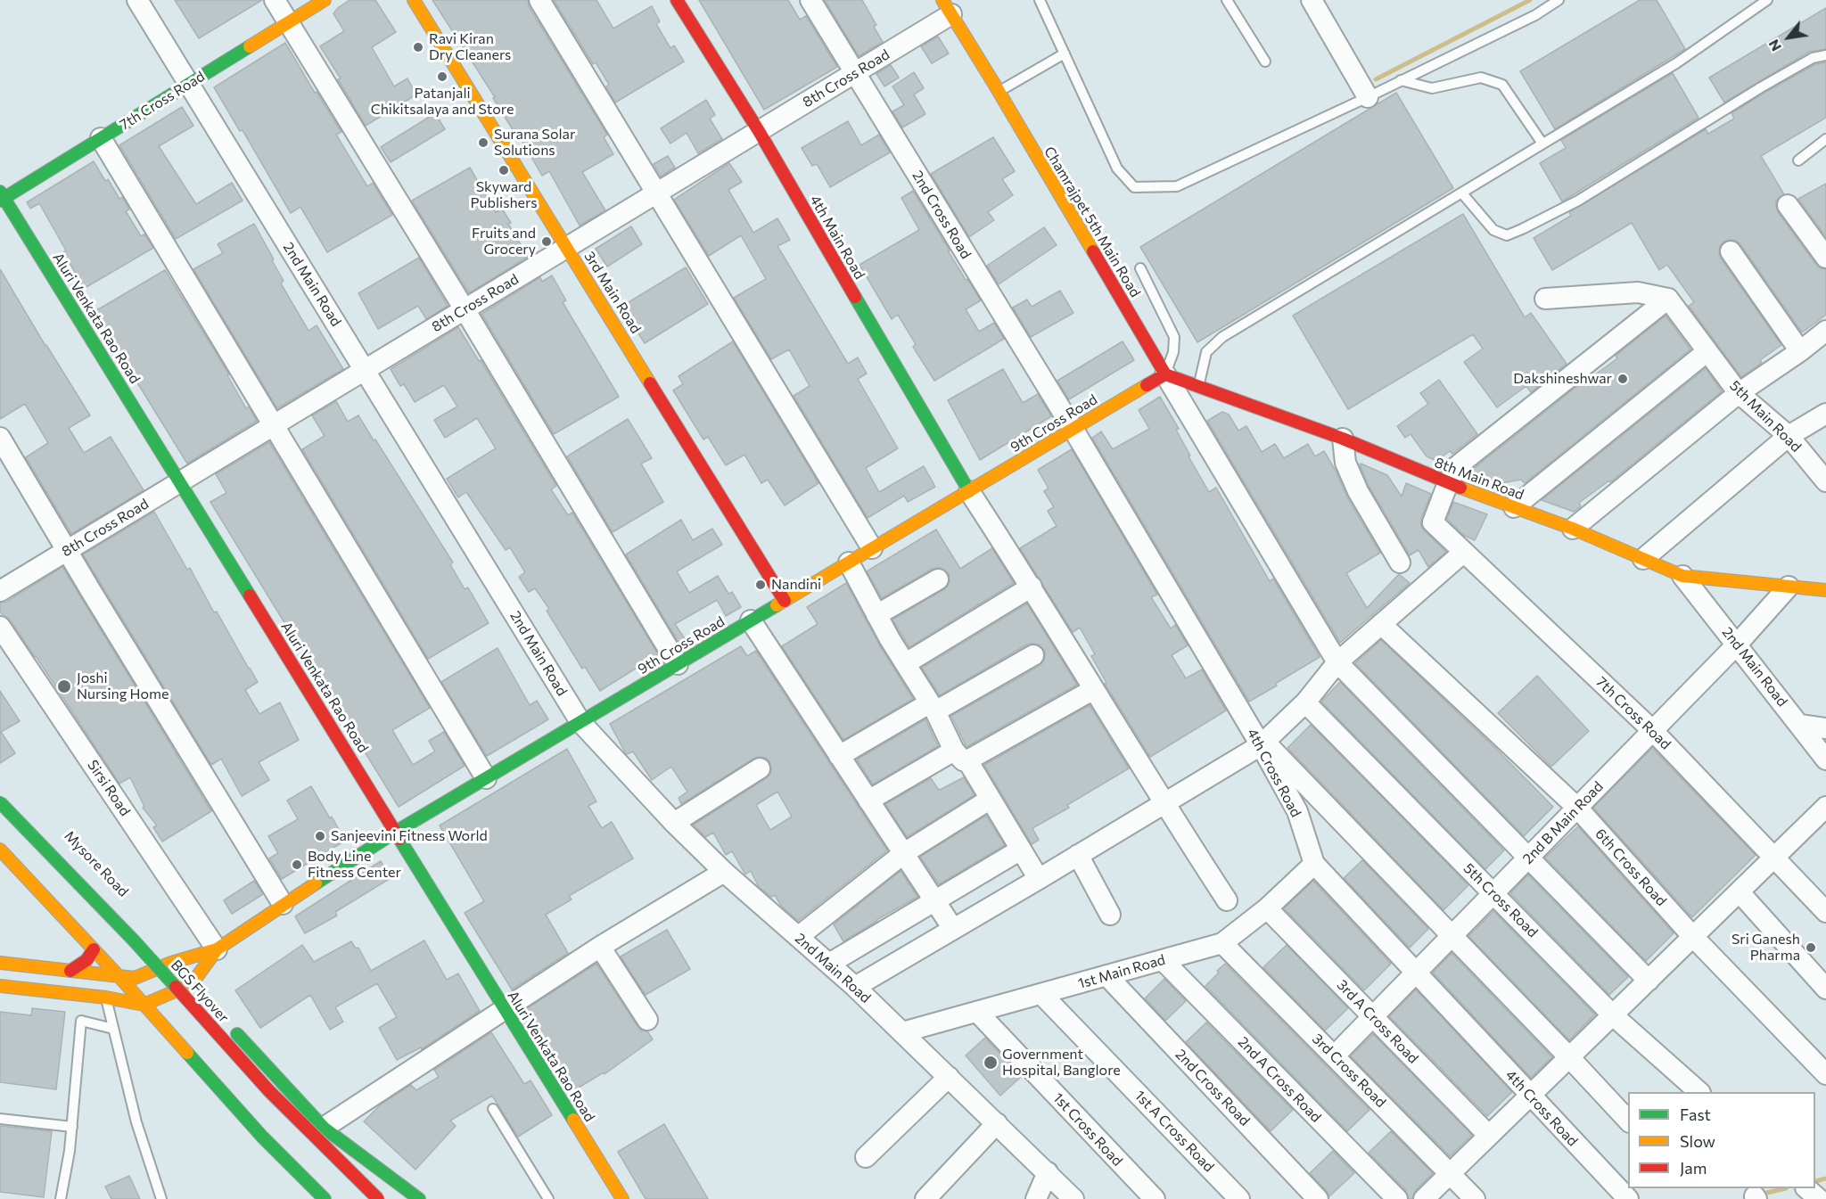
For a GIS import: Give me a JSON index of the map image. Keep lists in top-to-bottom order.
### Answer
{
  "streets": {
    "main road": [
      "7th Cross Road",
      "Chamrajpet 5th Main Road",
      "4th Main Road",
      "3rd Main Road",
      "Aluri Venkata Rao Road",
      "9th Cross Road",
      "8th Main Road",
      "Mysore Road",
      "BGS Flyover"
    ],
    "street": [
      "8th Cross Road",
      "2nd Cross Road",
      "2nd Main Road",
      "5th Main Road",
      "4th Cross Road",
      "Sirsi Road",
      "2nd B Main Road",
      "6th Cross Road",
      "5th Cross Road",
      "1st Main Road",
      "3rd A Cross Road",
      "3rd Cross Road",
      "2nd A Cross Road",
      "1st Cross Road",
      "1st A Cross Road"
    ]
  },
  "crossings": [
    ["8th Cross Road", "2nd Cross Road"],
    ["8th Cross Road", "4th Main Road"],
    ["8th Cross Road", "2nd Main Road"],
    ["8th Cross Road", "3rd Main Road"],
    ["8th Cross Road", "Aluri Venkata Rao Road"],
    ["7th Cross Road", "2nd Main Road"],
    ["7th Cross Road", "Aluri Venkata Rao Road"],
    ["7th Cross Road", "8th Main Road"],
    ["7th Cross Road", "2nd B Main Road"],
    ["2nd Cross Road", "9th Cross Road"],
    ["2nd Cross Road", "4th Cross Road"],
    ["2nd Cross Road", "1st Main Road"],
    ["Chamrajpet 5th Main Road", "9th Cross Road"],
    ["Chamrajpet 5th Main Road", "8th Main Road"],
    ["4th Main Road", "9th Cross Road"],
    ["2nd Main Road", "9th Cross Road"],
    ["2nd Main Road", "8th Main Road"],
    ["2nd Main Road", "2nd B Main Road"],
    ["2nd Main Road", "1st Main Road"],
    ["3rd Main Road", "9th Cross Road"],
    ["Aluri Venkata Rao Road", "9th Cross Road"],
    ["9th Cross Road", "8th Main Road"],
    ["9th Cross Road", "4th Cross Road"],
    ["9th Cross Road", "Sirsi Road"],
    ["8th Main Road", "2nd B Main Road"],
    ["4th Cross Road", "2nd B Main Road"],
    ["4th Cross Road", "1st Main Road"],
    ["2nd B Main Road", "6th Cross Road"],
    ["2nd B Main Road", "5th Cross Road"],
    ["2nd B Main Road", "3rd A Cross Road"],
    ["2nd B Main Road", "3rd Cross Road"],
    ["Mysore Road", "BGS Flyover"],
    ["1st Main Road", "3rd A Cross Road"],
    ["1st Main Road", "3rd Cross Road"],
    ["1st Main Road", "2nd A Cross Road"],
    ["1st Main Road", "1st Cross Road"],
    ["1st Main Road", "1st A Cross Road"]
  ],
  "places": [
    "Ravi Kiran Dry Cleaners",
    "Patanjali Chikitsalaya and Store",
    "Surana Solar Solutions",
    "Skyward Publishers",
    "Fruits and Grocery",
    "Dakshineshwar",
    "Nandini",
    "Joshi Nursing Home",
    "Sanjeevini Fitness World",
    "Body Line Fitness Center",
    "Sri Ganesh Pharma",
    "Government Hospital, Banglore"
  ],
  "legend": ["Fast", "Slow", "Jam"],
  "north": "bottom left"
}
